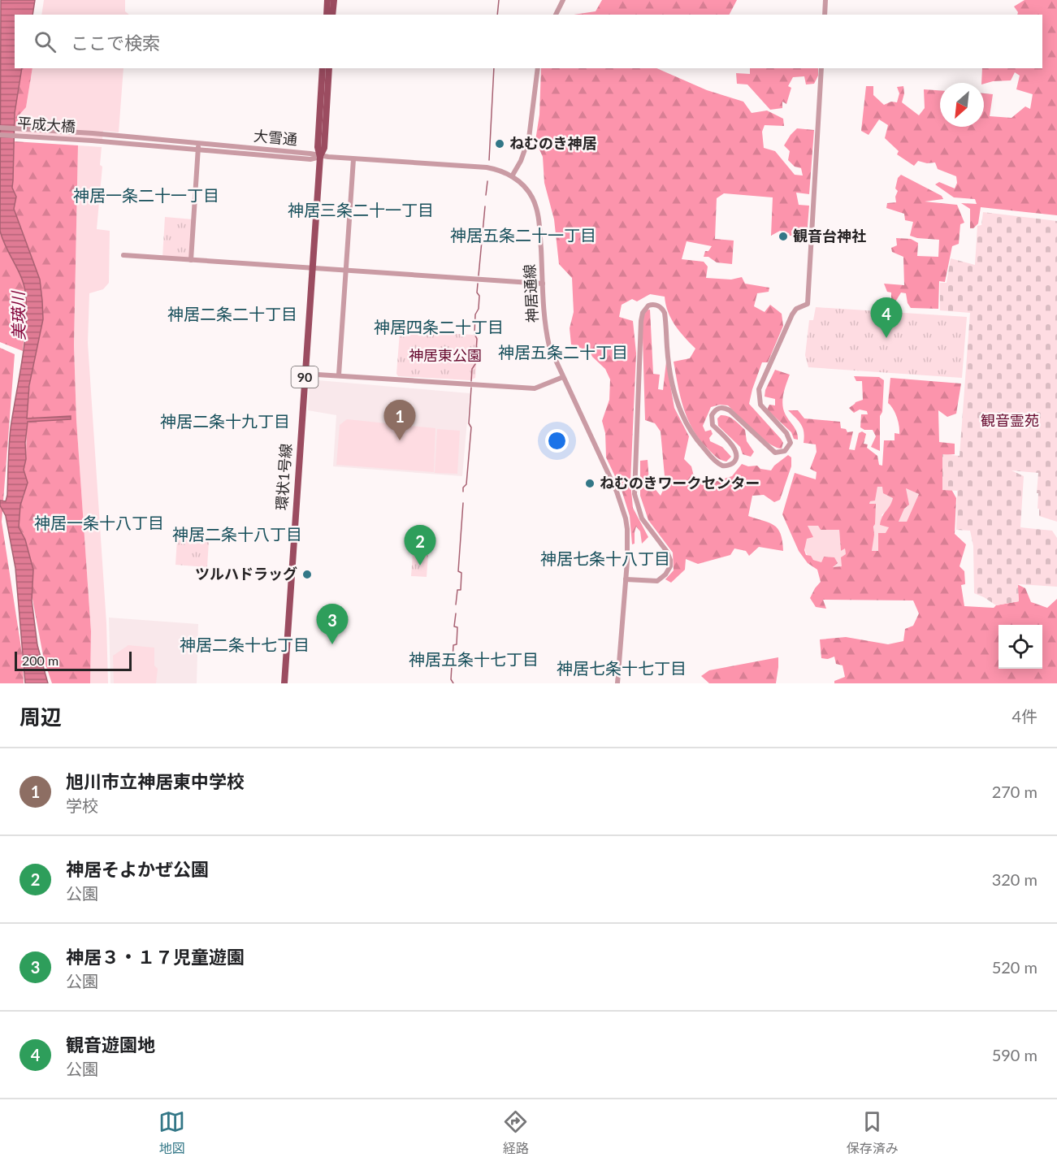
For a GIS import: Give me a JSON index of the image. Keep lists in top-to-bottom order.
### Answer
{
  "streets": {
    "main road": ["90", "環状1号線"],
    "street": ["平成大橋", "大雪通", "神居通線"]
  },
  "crossings": [
    ["平成大橋", "大雪通"],
    ["大雪通", "神居通線"],
    ["大雪通", "環状1号線"],
    ["神居通線", "環状1号線"]
  ],
  "districts": [
    "神居一条二十一丁目",
    "神居三条二十一丁目",
    "神居五条二十一丁目",
    "神居二条二十丁目",
    "神居四条二十丁目",
    "神居五条二十丁目",
    "神居二条十九丁目",
    "神居一条十八丁目",
    "神居二条十八丁目",
    "神居七条十八丁目",
    "神居二条十七丁目",
    "神居五条十七丁目",
    "神居七条十七丁目"
  ],
  "water": ["美瑛川"],
  "parks": ["神居東公園", "観音霊苑"],
  "places": [
    "ねむのき神居",
    "観音台神社",
    "ねむのきワークセンター",
    "ツルハドラッグ"
  ],
  "scale_bar": "200 m",
  "north": "bottom left",
  "page": {
    "search": "ここで検索",
    "pins": [
      "4",
      "1",
      "2",
      "3"
    ],
    "scale": "200 m",
    "heading": ["周辺", "4件"],
    "list": [
      {
        "mark": "1",
        "name": "旭川市立神居東中学校",
        "note": "学校",
        "value": "270 m"
      },
      {
        "mark": "2",
        "name": "神居そよかぜ公園",
        "note": "公園",
        "value": "320 m"
      },
      {
        "mark": "3",
        "name": "神居３・１７児童遊園",
        "note": "公園",
        "value": "520 m"
      },
      {
        "mark": "4",
        "name": "観音遊園地",
        "note": "公園",
        "value": "590 m"
      }
    ],
    "nav": ["地図", "経路", "保存済み"]
  }
}
